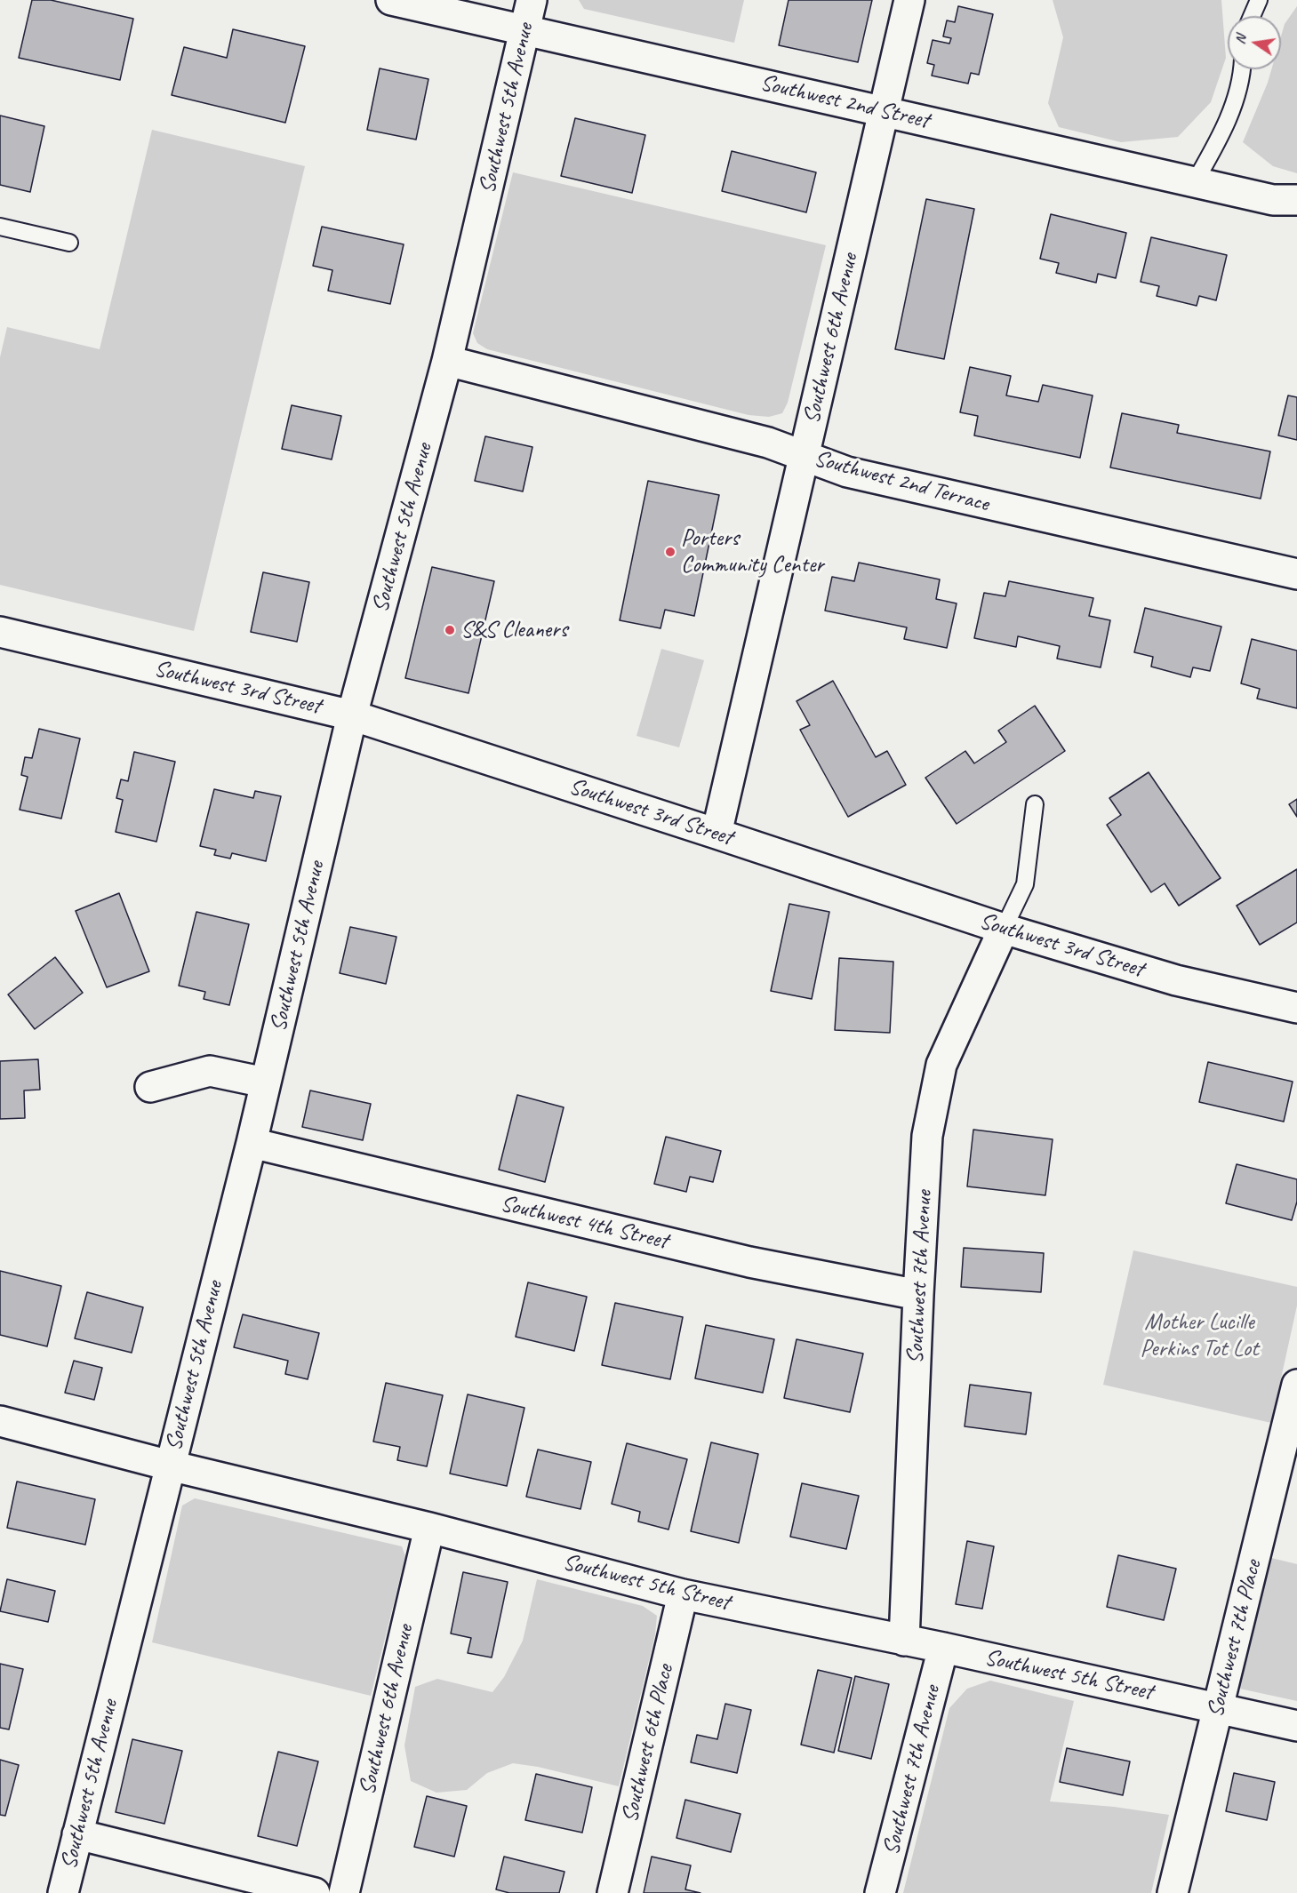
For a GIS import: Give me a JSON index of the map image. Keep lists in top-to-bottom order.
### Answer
{
  "streets": {
    "street": [
      "Southwest 2nd Street",
      "Southwest 5th Avenue",
      "Southwest 6th Avenue",
      "Southwest 2nd Terrace",
      "Southwest 3rd Street",
      "Southwest 4th Street",
      "Southwest 7th Avenue",
      "Southwest 5th Street",
      "Southwest 7th Place",
      "Southwest 6th Place"
    ]
  },
  "crossings": [
    ["Southwest 2nd Street", "Southwest 5th Avenue"],
    ["Southwest 2nd Street", "Southwest 6th Avenue"],
    ["Southwest 5th Avenue", "Southwest 2nd Terrace"],
    ["Southwest 5th Avenue", "Southwest 3rd Street"],
    ["Southwest 5th Avenue", "Southwest 4th Street"],
    ["Southwest 5th Avenue", "Southwest 5th Street"],
    ["Southwest 6th Avenue", "Southwest 2nd Terrace"],
    ["Southwest 6th Avenue", "Southwest 3rd Street"],
    ["Southwest 6th Avenue", "Southwest 5th Street"],
    ["Southwest 3rd Street", "Southwest 7th Avenue"],
    ["Southwest 4th Street", "Southwest 7th Avenue"],
    ["Southwest 7th Avenue", "Southwest 5th Street"],
    ["Southwest 5th Street", "Southwest 7th Place"],
    ["Southwest 5th Street", "Southwest 6th Place"]
  ],
  "parks": ["Mother Lucille Perkins Tot Lot"],
  "places": ["Porters Community Center", "S&S Cleaners"],
  "north": "left"
}
